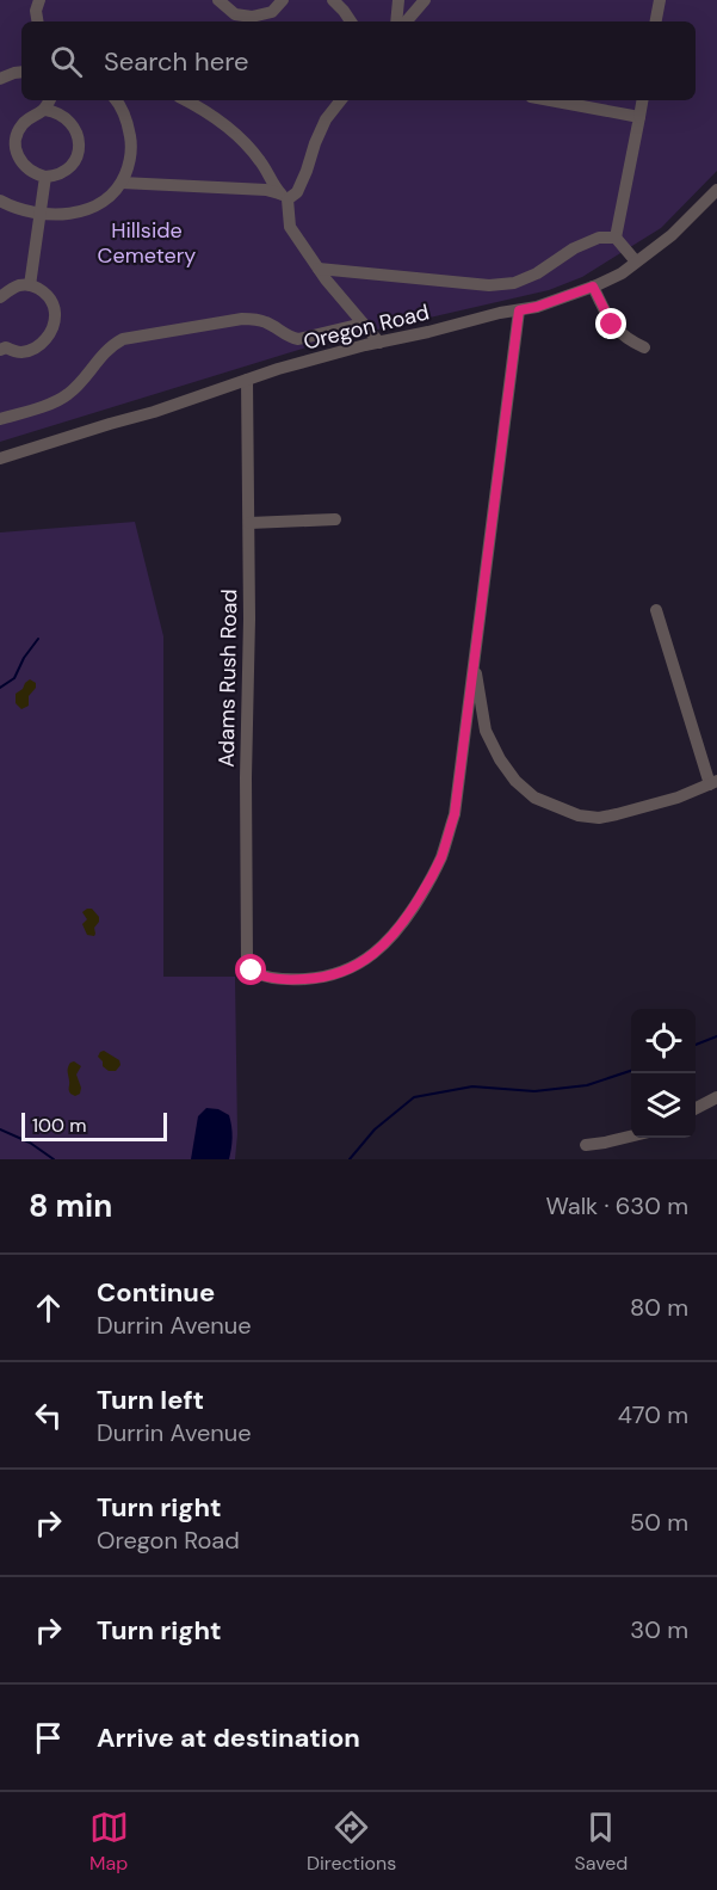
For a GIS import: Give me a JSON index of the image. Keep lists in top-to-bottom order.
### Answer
{
  "streets": {
    "street": ["Oregon Road", "Adams Rush Road"]
  },
  "crossings": [
    ["Oregon Road", "Adams Rush Road"]
  ],
  "parks": ["Hillside Cemetery"],
  "scale_bar": "100 m",
  "page": {
    "search": "Search here",
    "scale": "100 m",
    "heading": ["8 min", "Walk · 630 m"],
    "list": [
      ["Continue", "Durrin Avenue", "80 m"],
      ["Turn left", "Durrin Avenue", "470 m"],
      ["Turn right", "Oregon Road", "50 m"],
      ["Turn right", "30 m"],
      "Arrive at destination"
    ],
    "nav": ["Map", "Directions", "Saved"]
  }
}
